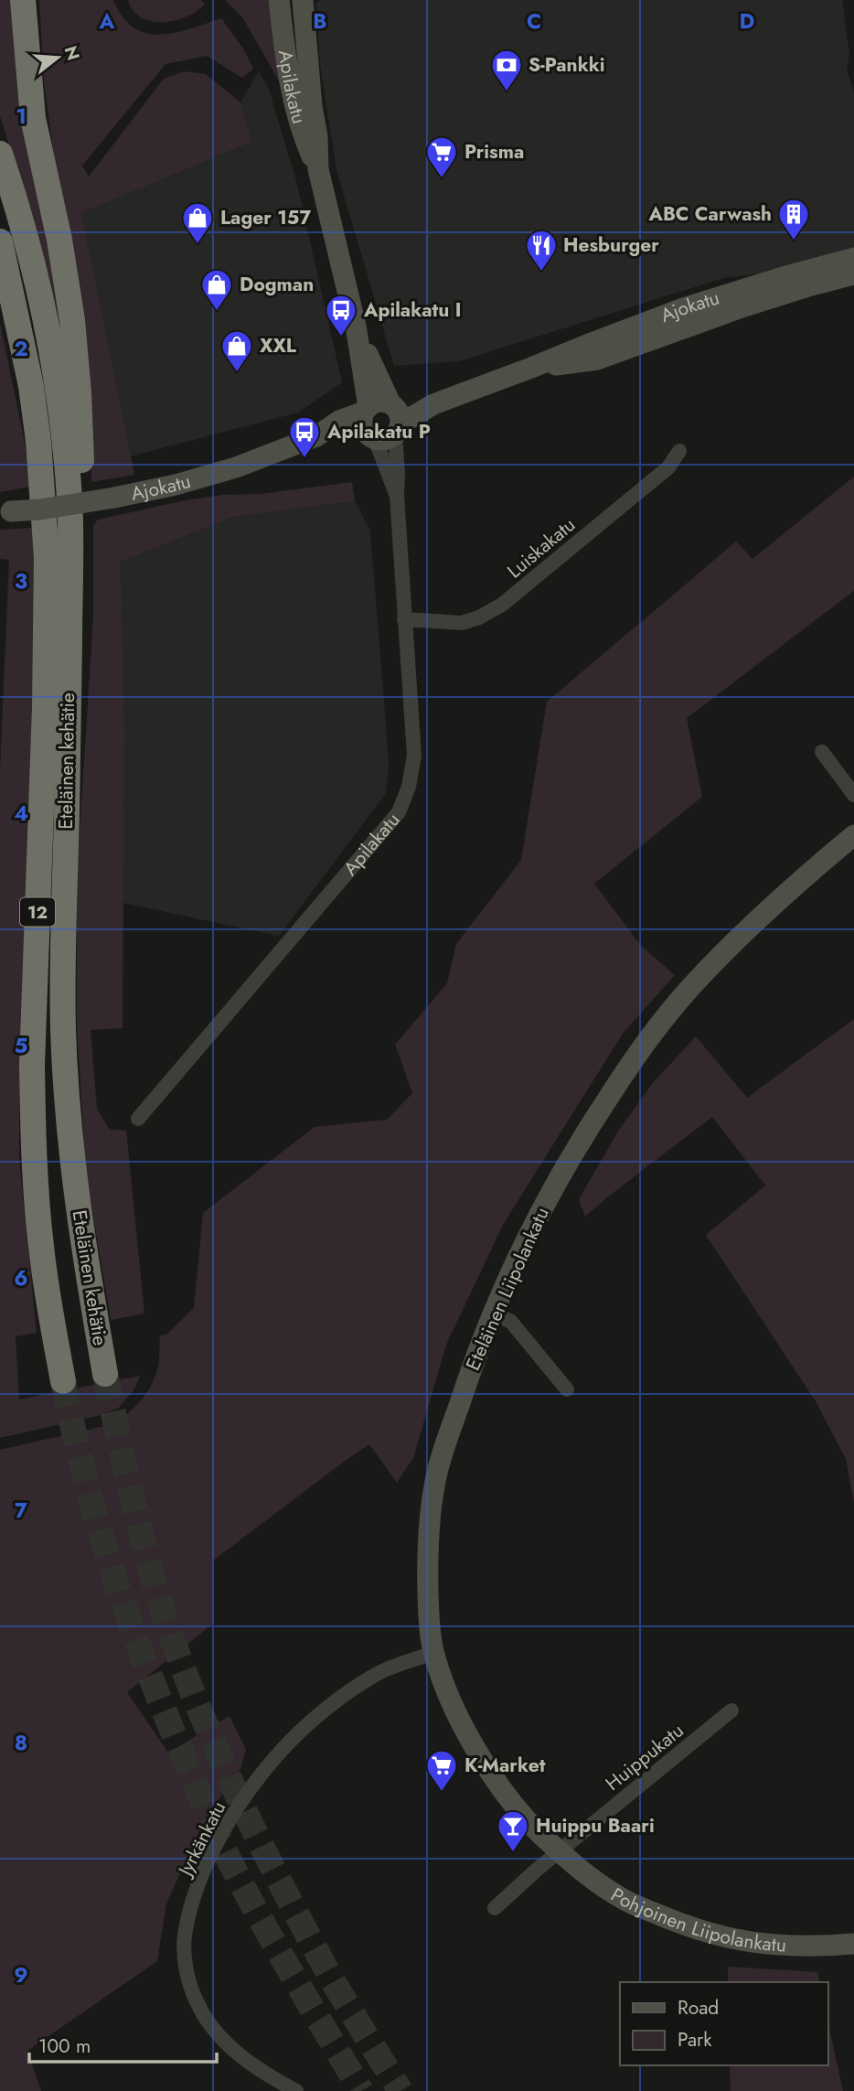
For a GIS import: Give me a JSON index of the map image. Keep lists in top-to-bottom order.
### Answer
{
  "streets": {
    "highway": ["Eteläinen kehätie", "12"],
    "street": [
      "Apilakatu",
      "Ajokatu",
      "Luiskakatu",
      "Eteläinen Liipolankatu",
      "Huippukatu",
      "Jyrkänkatu",
      "Pohjoinen Liipolankatu"
    ]
  },
  "crossings": [
    ["Apilakatu", "Ajokatu"],
    ["Apilakatu", "Luiskakatu"],
    ["Eteläinen Liipolankatu", "Huippukatu"],
    ["Eteläinen Liipolankatu", "Jyrkänkatu"],
    ["Eteläinen Liipolankatu", "Pohjoinen Liipolankatu"],
    ["Huippukatu", "Pohjoinen Liipolankatu"]
  ],
  "places": {
    "bank": ["S-Pankki"],
    "supermarket": ["Prisma", "K-Market"],
    "building": ["ABC Carwash"],
    "shop": ["Lager 157", "Dogman", "XXL"],
    "restaurant": ["Hesburger"],
    "bus stop": ["Apilakatu I", "Apilakatu P"],
    "bar": ["Huippu Baari"]
  },
  "legend": ["Road", "Park"],
  "scale_bar": "100 m",
  "north": "right",
  "grid": {
    "columns": [
      "A",
      "B",
      "C",
      "D"
    ],
    "rows": [
      "1",
      "2",
      "3",
      "4",
      "5",
      "6",
      "7",
      "8",
      "9"
    ]
  }
}
